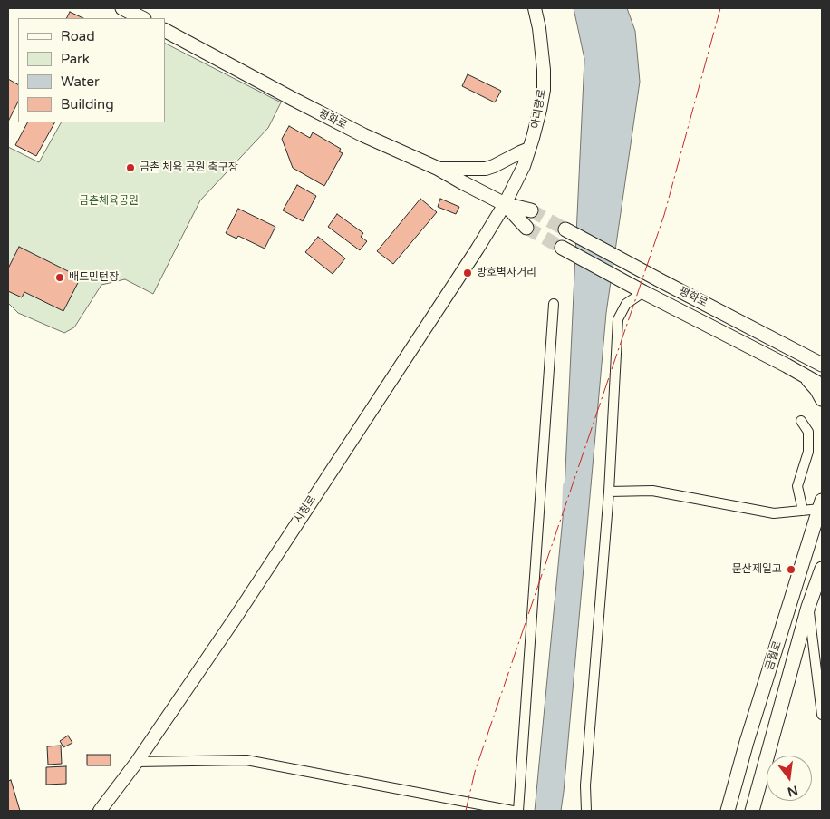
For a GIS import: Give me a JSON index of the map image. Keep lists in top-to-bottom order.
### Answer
{
  "streets": {
    "main road": ["평화로", "금월로"],
    "street": ["아리랑로", "시청로"]
  },
  "crossings": [
    ["아리랑로", "평화로"],
    ["아리랑로", "시청로"],
    ["평화로", "시청로"]
  ],
  "parks": ["금촌체육공원"],
  "places": [
    "금촌 체육 공원 축구장",
    "방호벽사거리",
    "배드민턴장",
    "문산제일고"
  ],
  "legend": [
    "Road",
    "Park",
    "Water",
    "Building"
  ],
  "north": "bottom"
}
